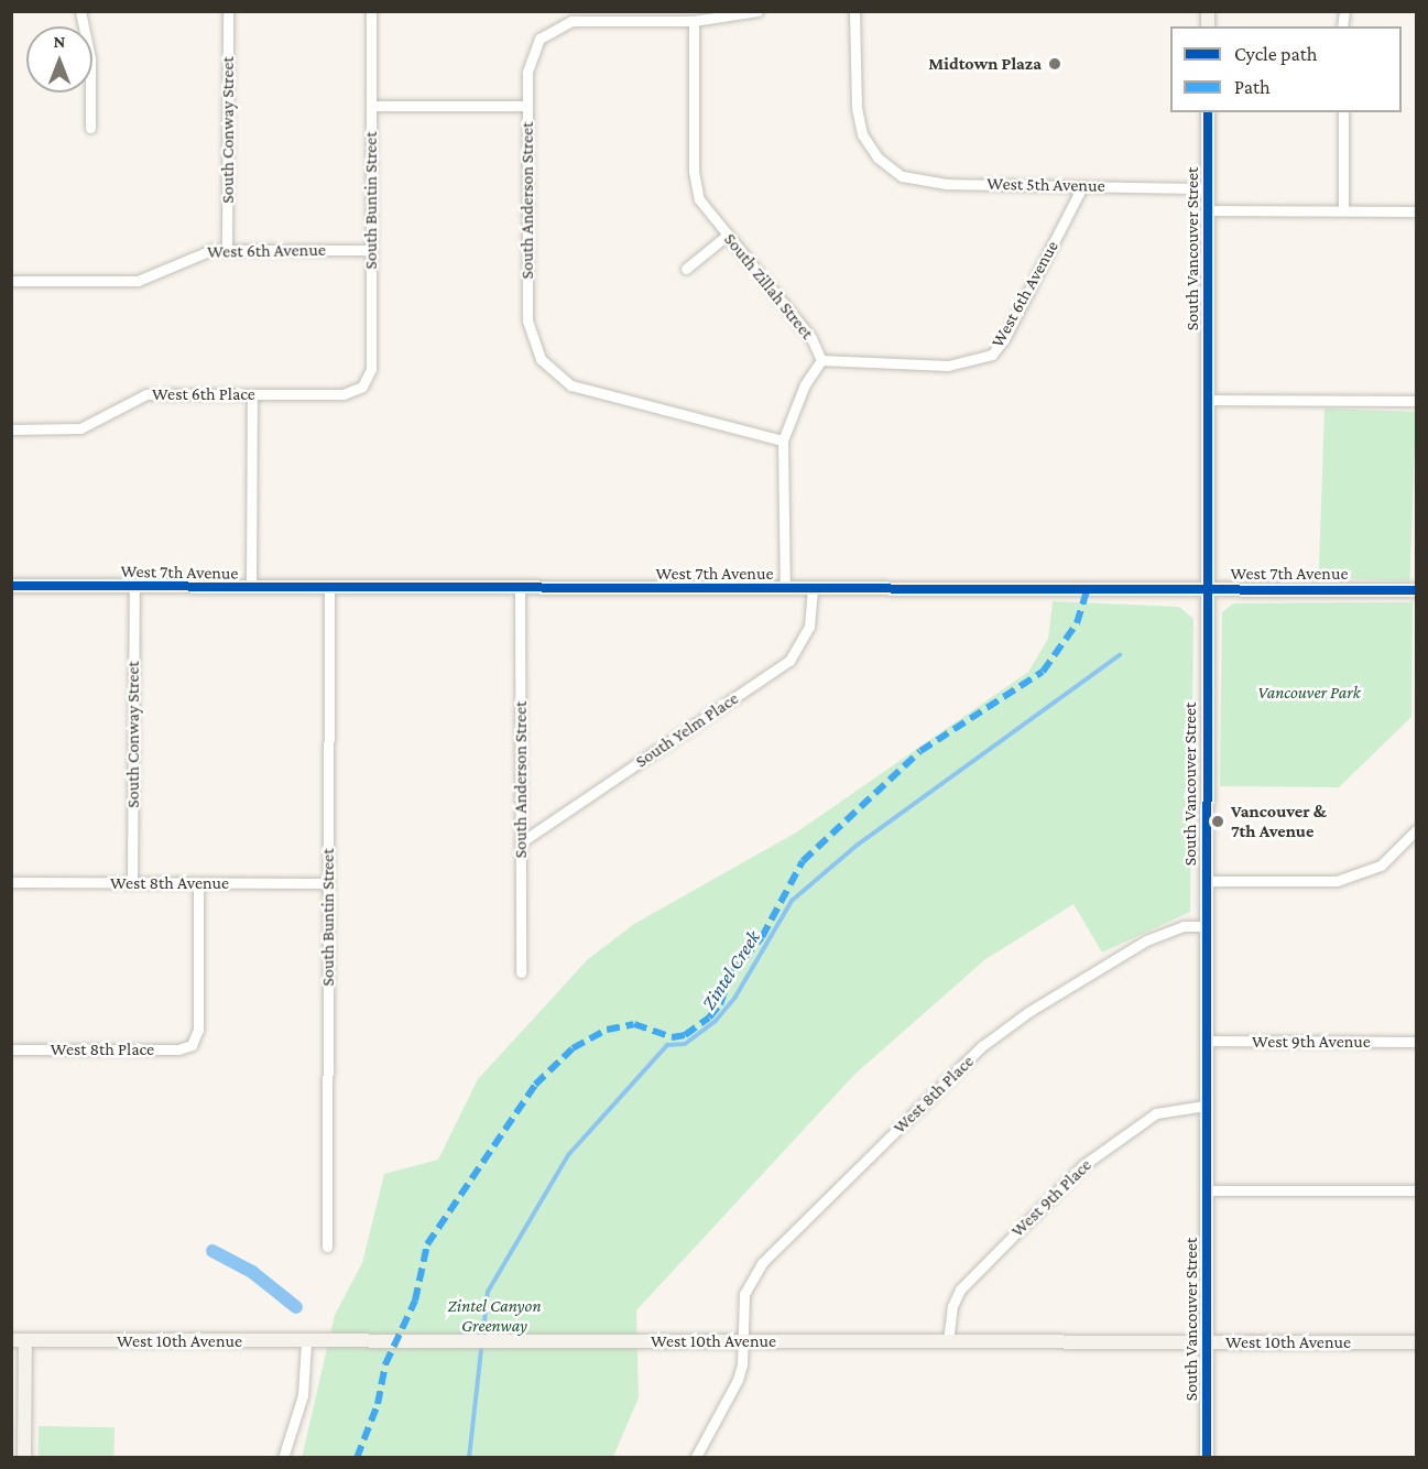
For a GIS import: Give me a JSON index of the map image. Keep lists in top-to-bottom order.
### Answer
{
  "streets": {
    "street": [
      "South Conway Street",
      "West 5th Avenue",
      "South Buntin Street",
      "South Anderson Street",
      "South Vancouver Street",
      "West 6th Avenue",
      "South Zillah Street",
      "West 6th Place",
      "West 7th Avenue",
      "South Yelm Place",
      "West 8th Avenue",
      "West 9th Avenue",
      "West 8th Place",
      "West 9th Place",
      "West 10th Avenue"
    ]
  },
  "crossings": [
    ["South Conway Street", "West 6th Avenue"],
    ["South Conway Street", "West 7th Avenue"],
    ["South Conway Street", "West 8th Avenue"],
    ["West 5th Avenue", "South Vancouver Street"],
    ["West 5th Avenue", "West 6th Avenue"],
    ["South Buntin Street", "West 6th Avenue"],
    ["South Buntin Street", "West 6th Place"],
    ["South Buntin Street", "West 7th Avenue"],
    ["South Buntin Street", "West 8th Avenue"],
    ["South Anderson Street", "South Zillah Street"],
    ["South Anderson Street", "West 7th Avenue"],
    ["South Anderson Street", "South Yelm Place"],
    ["South Vancouver Street", "West 7th Avenue"],
    ["South Vancouver Street", "West 9th Avenue"],
    ["South Vancouver Street", "West 8th Place"],
    ["South Vancouver Street", "West 9th Place"],
    ["South Vancouver Street", "West 10th Avenue"],
    ["West 6th Avenue", "South Zillah Street"],
    ["South Zillah Street", "West 7th Avenue"],
    ["West 7th Avenue", "South Yelm Place"],
    ["West 8th Avenue", "West 8th Place"],
    ["West 8th Place", "West 10th Avenue"],
    ["West 9th Place", "West 10th Avenue"]
  ],
  "water": ["Zintel Creek"],
  "parks": ["Vancouver Park", "Zintel Canyon Greenway"],
  "places": ["Midtown Plaza", "Vancouver & 7th Avenue"],
  "legend": ["Cycle path", "Path"],
  "north": "top"
}
